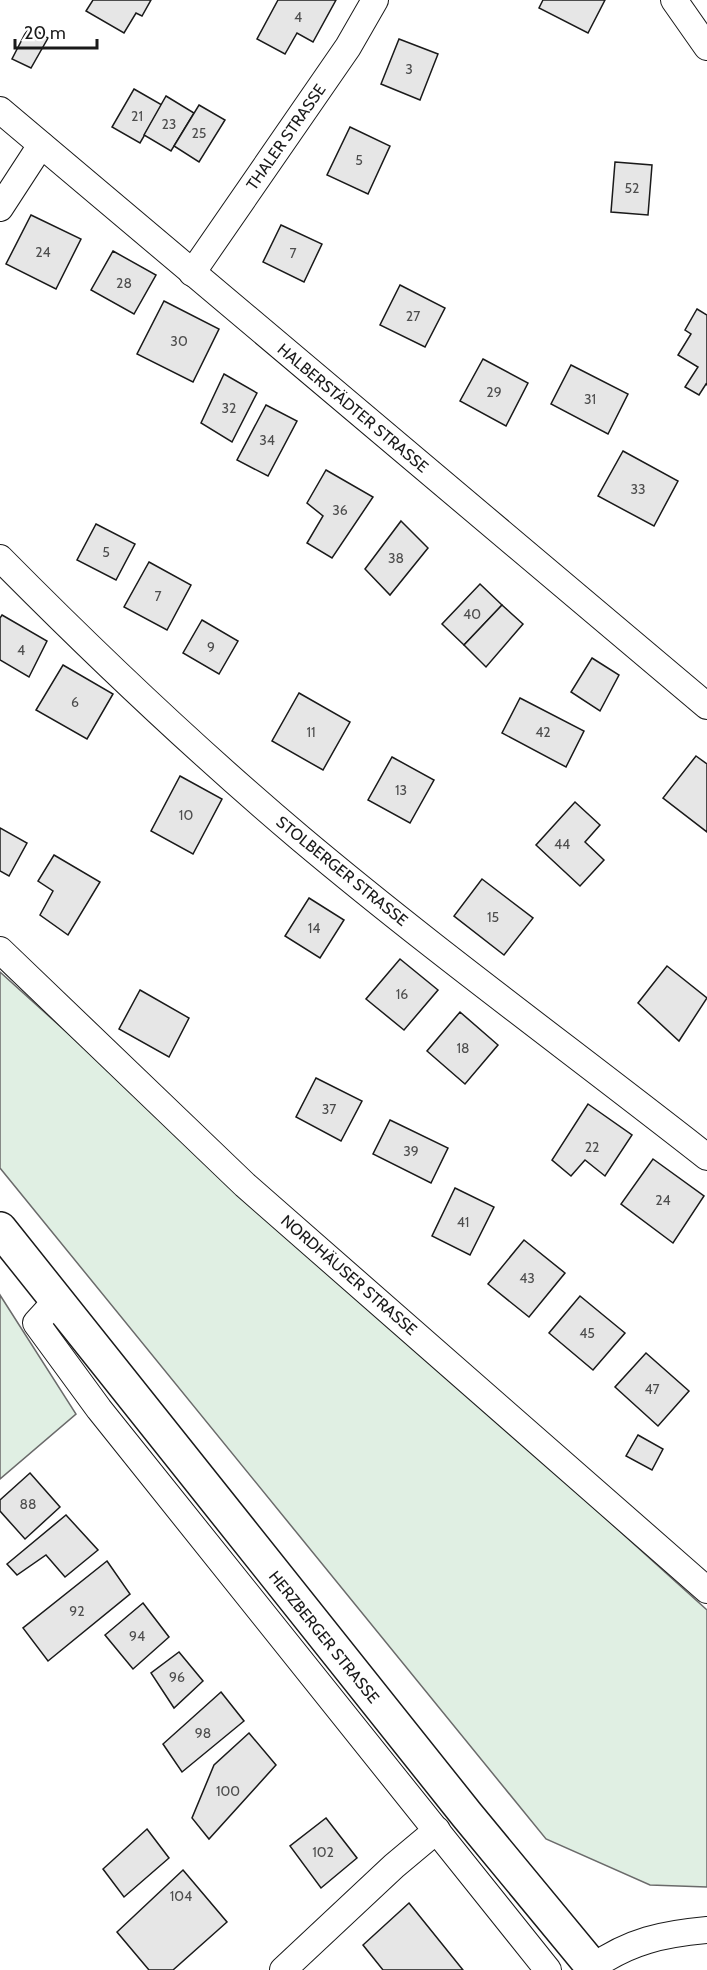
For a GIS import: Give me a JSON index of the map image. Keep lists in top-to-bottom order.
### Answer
{
  "streets": {
    "street": [
      "THALER STRASSE",
      "HALBERSTÄDTER STRASSE",
      "STOLBERGER STRASSE",
      "NORDHÄUSER STRASSE",
      "HERZBERGER STRASSE"
    ]
  },
  "crossings": [
    ["THALER STRASSE", "HALBERSTÄDTER STRASSE"]
  ],
  "house_numbers": [
    "4",
    "3",
    "21",
    "23",
    "25",
    "5",
    "52",
    "24",
    "7",
    "28",
    "27",
    "30",
    "29",
    "31",
    "32",
    "34",
    "33",
    "36",
    "5",
    "38",
    "7",
    "40",
    "9",
    "4",
    "6",
    "11",
    "42",
    "13",
    "10",
    "44",
    "15",
    "14",
    "16",
    "18",
    "37",
    "22",
    "39",
    "24",
    "41",
    "43",
    "45",
    "47",
    "88",
    "92",
    "94",
    "96",
    "98",
    "100",
    "102",
    "104"
  ],
  "scale_bar": "20 m"
}
